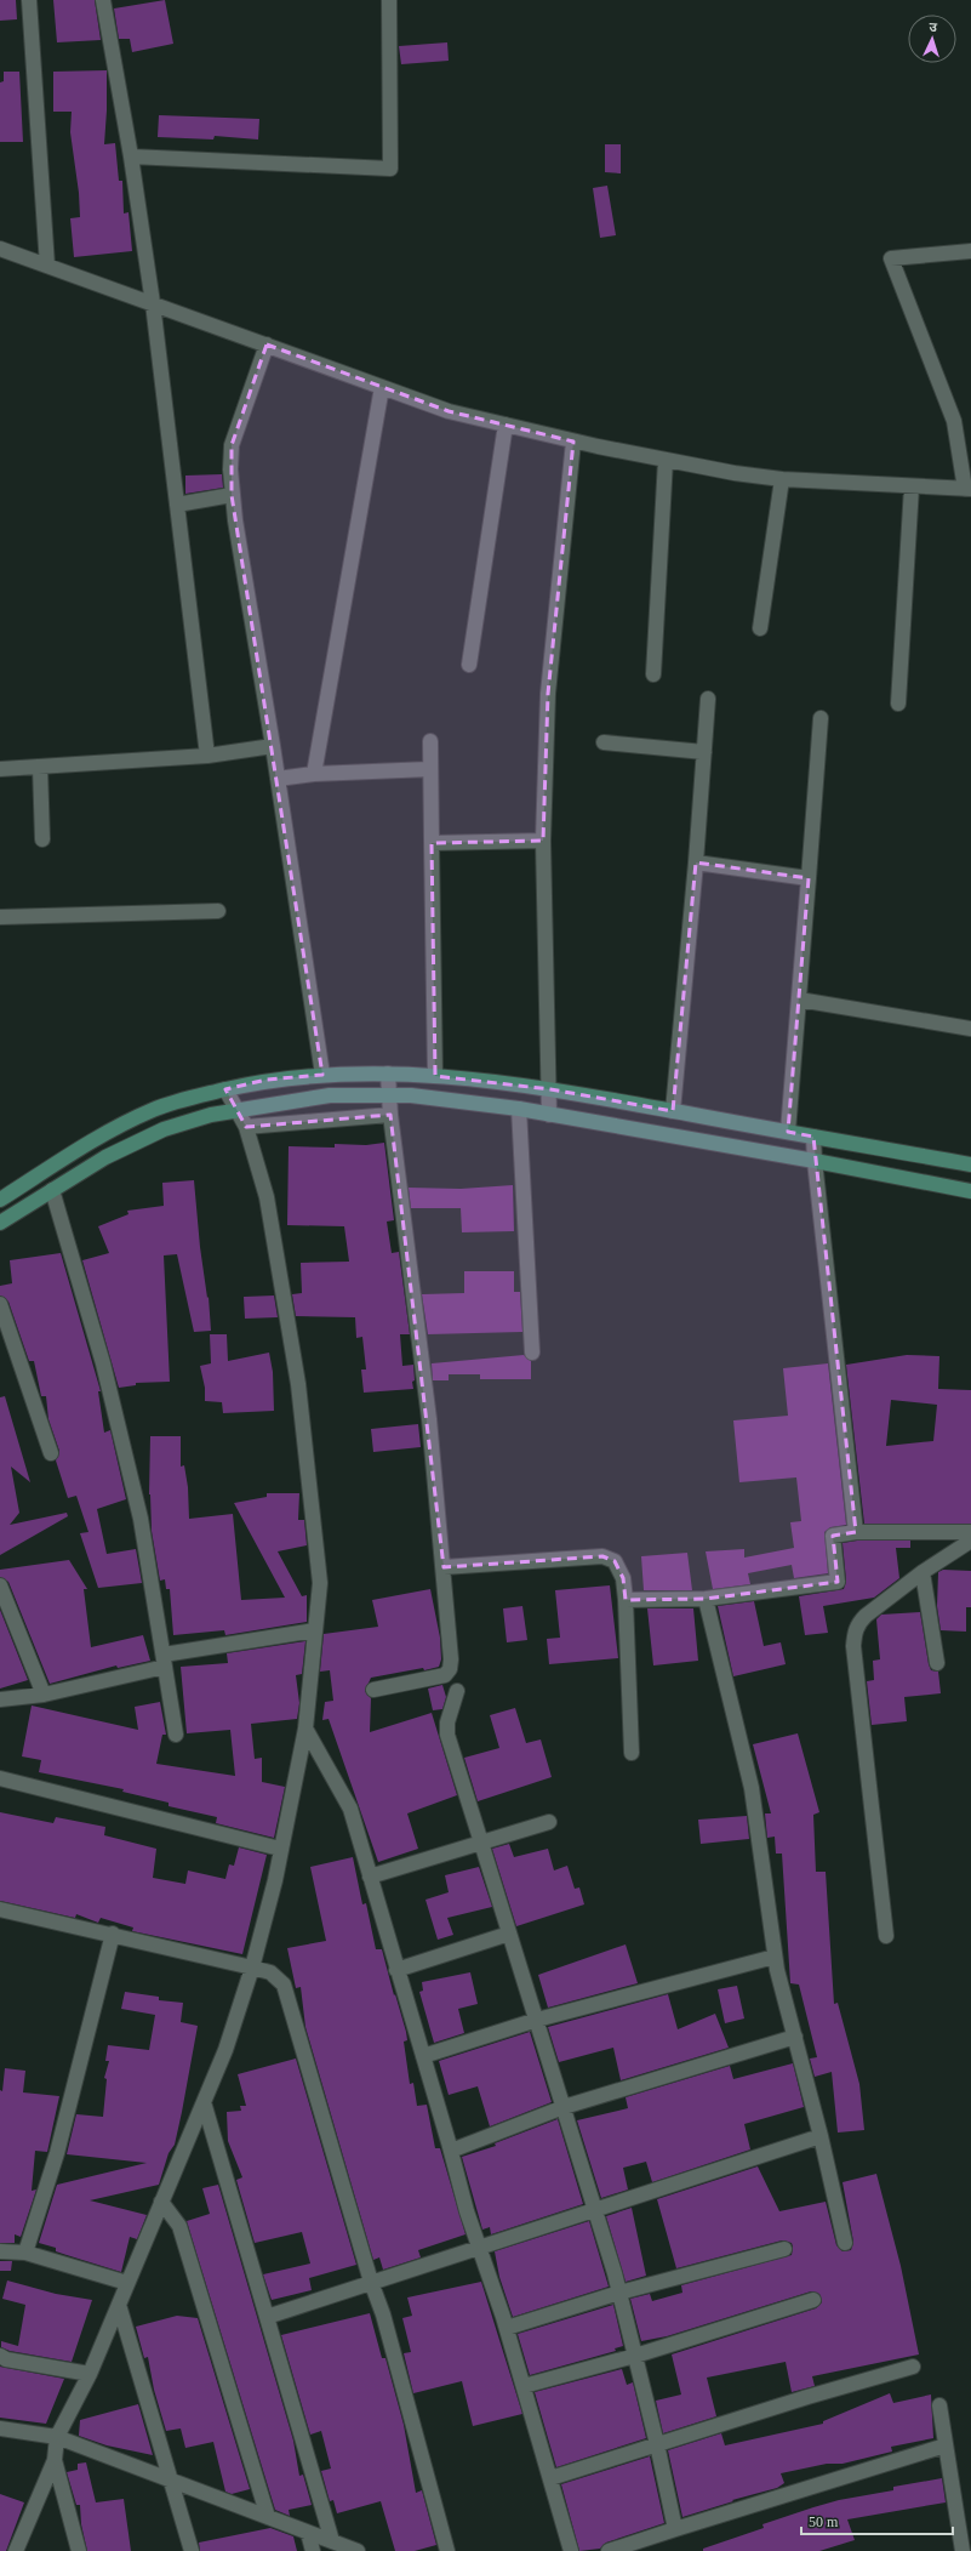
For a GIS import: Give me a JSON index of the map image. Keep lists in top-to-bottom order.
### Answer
{
  "scale_bar": "50 m",
  "north": "top"
}
